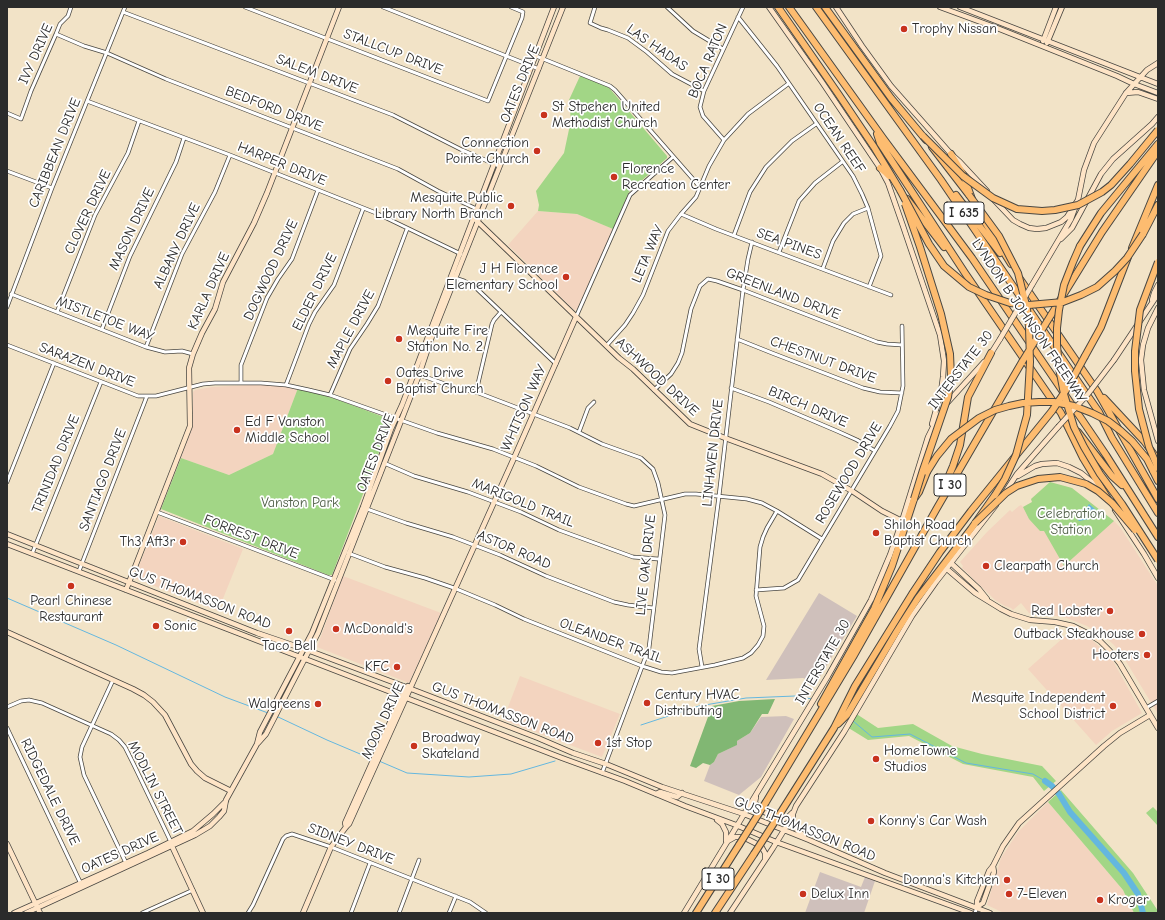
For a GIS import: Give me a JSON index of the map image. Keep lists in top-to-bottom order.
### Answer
{
  "streets": {
    "highway": ["I 635", "LYNDON B JOHNSON FREEWAY", "I 30"],
    "main road": [
      "OATES DRIVE",
      "KARLA DRIVE",
      "INTERSTATE 30",
      "ASHWOOD DRIVE",
      "WHITSON WAY",
      "GUS THOMASSON ROAD",
      "MOON DRIVE",
      "MODLIN STREET"
    ],
    "street": [
      "LAS HADAS",
      "STALLCUP DRIVE",
      "IVY DRIVE",
      "BOCA RATON",
      "SALEM DRIVE",
      "BEDFORD DRIVE",
      "OCEAN REEF",
      "CARIBBEAN DRIVE",
      "HARPER DRIVE",
      "CLOVER DRIVE",
      "MASON DRIVE",
      "SEA PINES",
      "ALBANY DRIVE",
      "LETA WAY",
      "DOGWOOD DRIVE",
      "ELDER DRIVE",
      "GREENLAND DRIVE",
      "MISTLETOE WAY",
      "MAPLE DRIVE",
      "CHESTNUT DRIVE",
      "SARAZEN DRIVE",
      "BIRCH DRIVE",
      "LINHAVEN DRIVE",
      "TRINIDAD DRIVE",
      "ROSEWOOD DRIVE",
      "SANTIAGO DRIVE",
      "MARIGOLD TRAIL",
      "FORREST DRIVE",
      "ASTOR ROAD",
      "LIVE OAK DRIVE",
      "OLEANDER TRAIL",
      "RIDGEDALE DRIVE",
      "SIDNEY DRIVE"
    ]
  },
  "crossings": [
    ["LAS HADAS", "BOCA RATON"],
    ["STALLCUP DRIVE", "KARLA DRIVE"],
    ["IVY DRIVE", "BEDFORD DRIVE"],
    ["BOCA RATON", "OCEAN REEF"],
    ["BOCA RATON", "LETA WAY"],
    ["SALEM DRIVE", "OATES DRIVE"],
    ["SALEM DRIVE", "CARIBBEAN DRIVE"],
    ["SALEM DRIVE", "KARLA DRIVE"],
    ["OATES DRIVE", "BEDFORD DRIVE"],
    ["OATES DRIVE", "HARPER DRIVE"],
    ["OATES DRIVE", "SARAZEN DRIVE"],
    ["OATES DRIVE", "ASHWOOD DRIVE"],
    ["OATES DRIVE", "MARIGOLD TRAIL"],
    ["OATES DRIVE", "FORREST DRIVE"],
    ["OATES DRIVE", "ASTOR ROAD"],
    ["OATES DRIVE", "LIVE OAK DRIVE"],
    ["OATES DRIVE", "GUS THOMASSON ROAD"],
    ["OATES DRIVE", "OLEANDER TRAIL"],
    ["OATES DRIVE", "MODLIN STREET"],
    ["OATES DRIVE", "RIDGEDALE DRIVE"],
    ["BEDFORD DRIVE", "CARIBBEAN DRIVE"],
    ["BEDFORD DRIVE", "KARLA DRIVE"],
    ["OCEAN REEF", "SEA PINES"],
    ["OCEAN REEF", "LETA WAY"],
    ["CARIBBEAN DRIVE", "HARPER DRIVE"],
    ["CARIBBEAN DRIVE", "MISTLETOE WAY"],
    ["HARPER DRIVE", "CLOVER DRIVE"],
    ["HARPER DRIVE", "MASON DRIVE"],
    ["HARPER DRIVE", "ALBANY DRIVE"],
    ["HARPER DRIVE", "DOGWOOD DRIVE"],
    ["HARPER DRIVE", "KARLA DRIVE"],
    ["HARPER DRIVE", "ELDER DRIVE"],
    ["HARPER DRIVE", "MAPLE DRIVE"],
    ["CLOVER DRIVE", "MISTLETOE WAY"],
    ["MASON DRIVE", "MISTLETOE WAY"],
    ["SEA PINES", "LETA WAY"],
    ["SEA PINES", "LINHAVEN DRIVE"],
    ["ALBANY DRIVE", "MISTLETOE WAY"],
    ["LETA WAY", "ASHWOOD DRIVE"],
    ["DOGWOOD DRIVE", "SARAZEN DRIVE"],
    ["KARLA DRIVE", "MISTLETOE WAY"],
    ["KARLA DRIVE", "SARAZEN DRIVE"],
    ["KARLA DRIVE", "FORREST DRIVE"],
    ["KARLA DRIVE", "GUS THOMASSON ROAD"],
    ["ELDER DRIVE", "SARAZEN DRIVE"],
    ["GREENLAND DRIVE", "ASHWOOD DRIVE"],
    ["GREENLAND DRIVE", "LINHAVEN DRIVE"],
    ["GREENLAND DRIVE", "ROSEWOOD DRIVE"],
    ["MAPLE DRIVE", "SARAZEN DRIVE"],
    ["CHESTNUT DRIVE", "LINHAVEN DRIVE"],
    ["CHESTNUT DRIVE", "ROSEWOOD DRIVE"],
    ["SARAZEN DRIVE", "WHITSON WAY"],
    ["SARAZEN DRIVE", "LINHAVEN DRIVE"],
    ["SARAZEN DRIVE", "TRINIDAD DRIVE"],
    ["SARAZEN DRIVE", "ROSEWOOD DRIVE"],
    ["SARAZEN DRIVE", "SANTIAGO DRIVE"],
    ["SARAZEN DRIVE", "LIVE OAK DRIVE"],
    ["SARAZEN DRIVE", "OLEANDER TRAIL"],
    ["INTERSTATE 30", "ASHWOOD DRIVE"],
    ["INTERSTATE 30", "GUS THOMASSON ROAD"],
    ["ASHWOOD DRIVE", "WHITSON WAY"],
    ["ASHWOOD DRIVE", "LINHAVEN DRIVE"],
    ["ASHWOOD DRIVE", "ROSEWOOD DRIVE"],
    ["BIRCH DRIVE", "LINHAVEN DRIVE"],
    ["BIRCH DRIVE", "ROSEWOOD DRIVE"],
    ["WHITSON WAY", "MARIGOLD TRAIL"],
    ["WHITSON WAY", "ASTOR ROAD"],
    ["WHITSON WAY", "LIVE OAK DRIVE"],
    ["WHITSON WAY", "OLEANDER TRAIL"],
    ["WHITSON WAY", "MOON DRIVE"],
    ["LINHAVEN DRIVE", "OLEANDER TRAIL"],
    ["TRINIDAD DRIVE", "GUS THOMASSON ROAD"],
    ["ROSEWOOD DRIVE", "OLEANDER TRAIL"],
    ["SANTIAGO DRIVE", "GUS THOMASSON ROAD"],
    ["MARIGOLD TRAIL", "LIVE OAK DRIVE"],
    ["ASTOR ROAD", "LIVE OAK DRIVE"],
    ["LIVE OAK DRIVE", "GUS THOMASSON ROAD"],
    ["LIVE OAK DRIVE", "OLEANDER TRAIL"],
    ["GUS THOMASSON ROAD", "MOON DRIVE"],
    ["MOON DRIVE", "SIDNEY DRIVE"]
  ],
  "parks": ["Vanston Park", "Celebration Station"],
  "places": [
    "Trophy Nissan",
    "St Stpehen United Methodist Church",
    "Connection Pointe Church",
    "Florence Recreation Center",
    "Mesquite Public Library North Branch",
    "J H Florence Elementary School",
    "Mesquite Fire Station No. 2",
    "Oates Drive Baptist Church",
    "Ed F Vanston Middle School",
    "Shiloh Road Baptist Church",
    "Th3 Aft3r",
    "Clearpath Church",
    "Pearl Chinese Restaurant",
    "Red Lobster",
    "Sonic",
    "McDonald's",
    "Taco Bell",
    "Outback Steakhouse",
    "Hooters",
    "KFC",
    "Century HVAC Distributing",
    "Walgreens",
    "Mesquite Independent School District",
    "1st Stop",
    "Broadway Skateland",
    "HomeTowne Studios",
    "Konny's Car Wash",
    "Donna's Kitchen",
    "Delux Inn",
    "7-Eleven",
    "Kroger"
  ]
}
